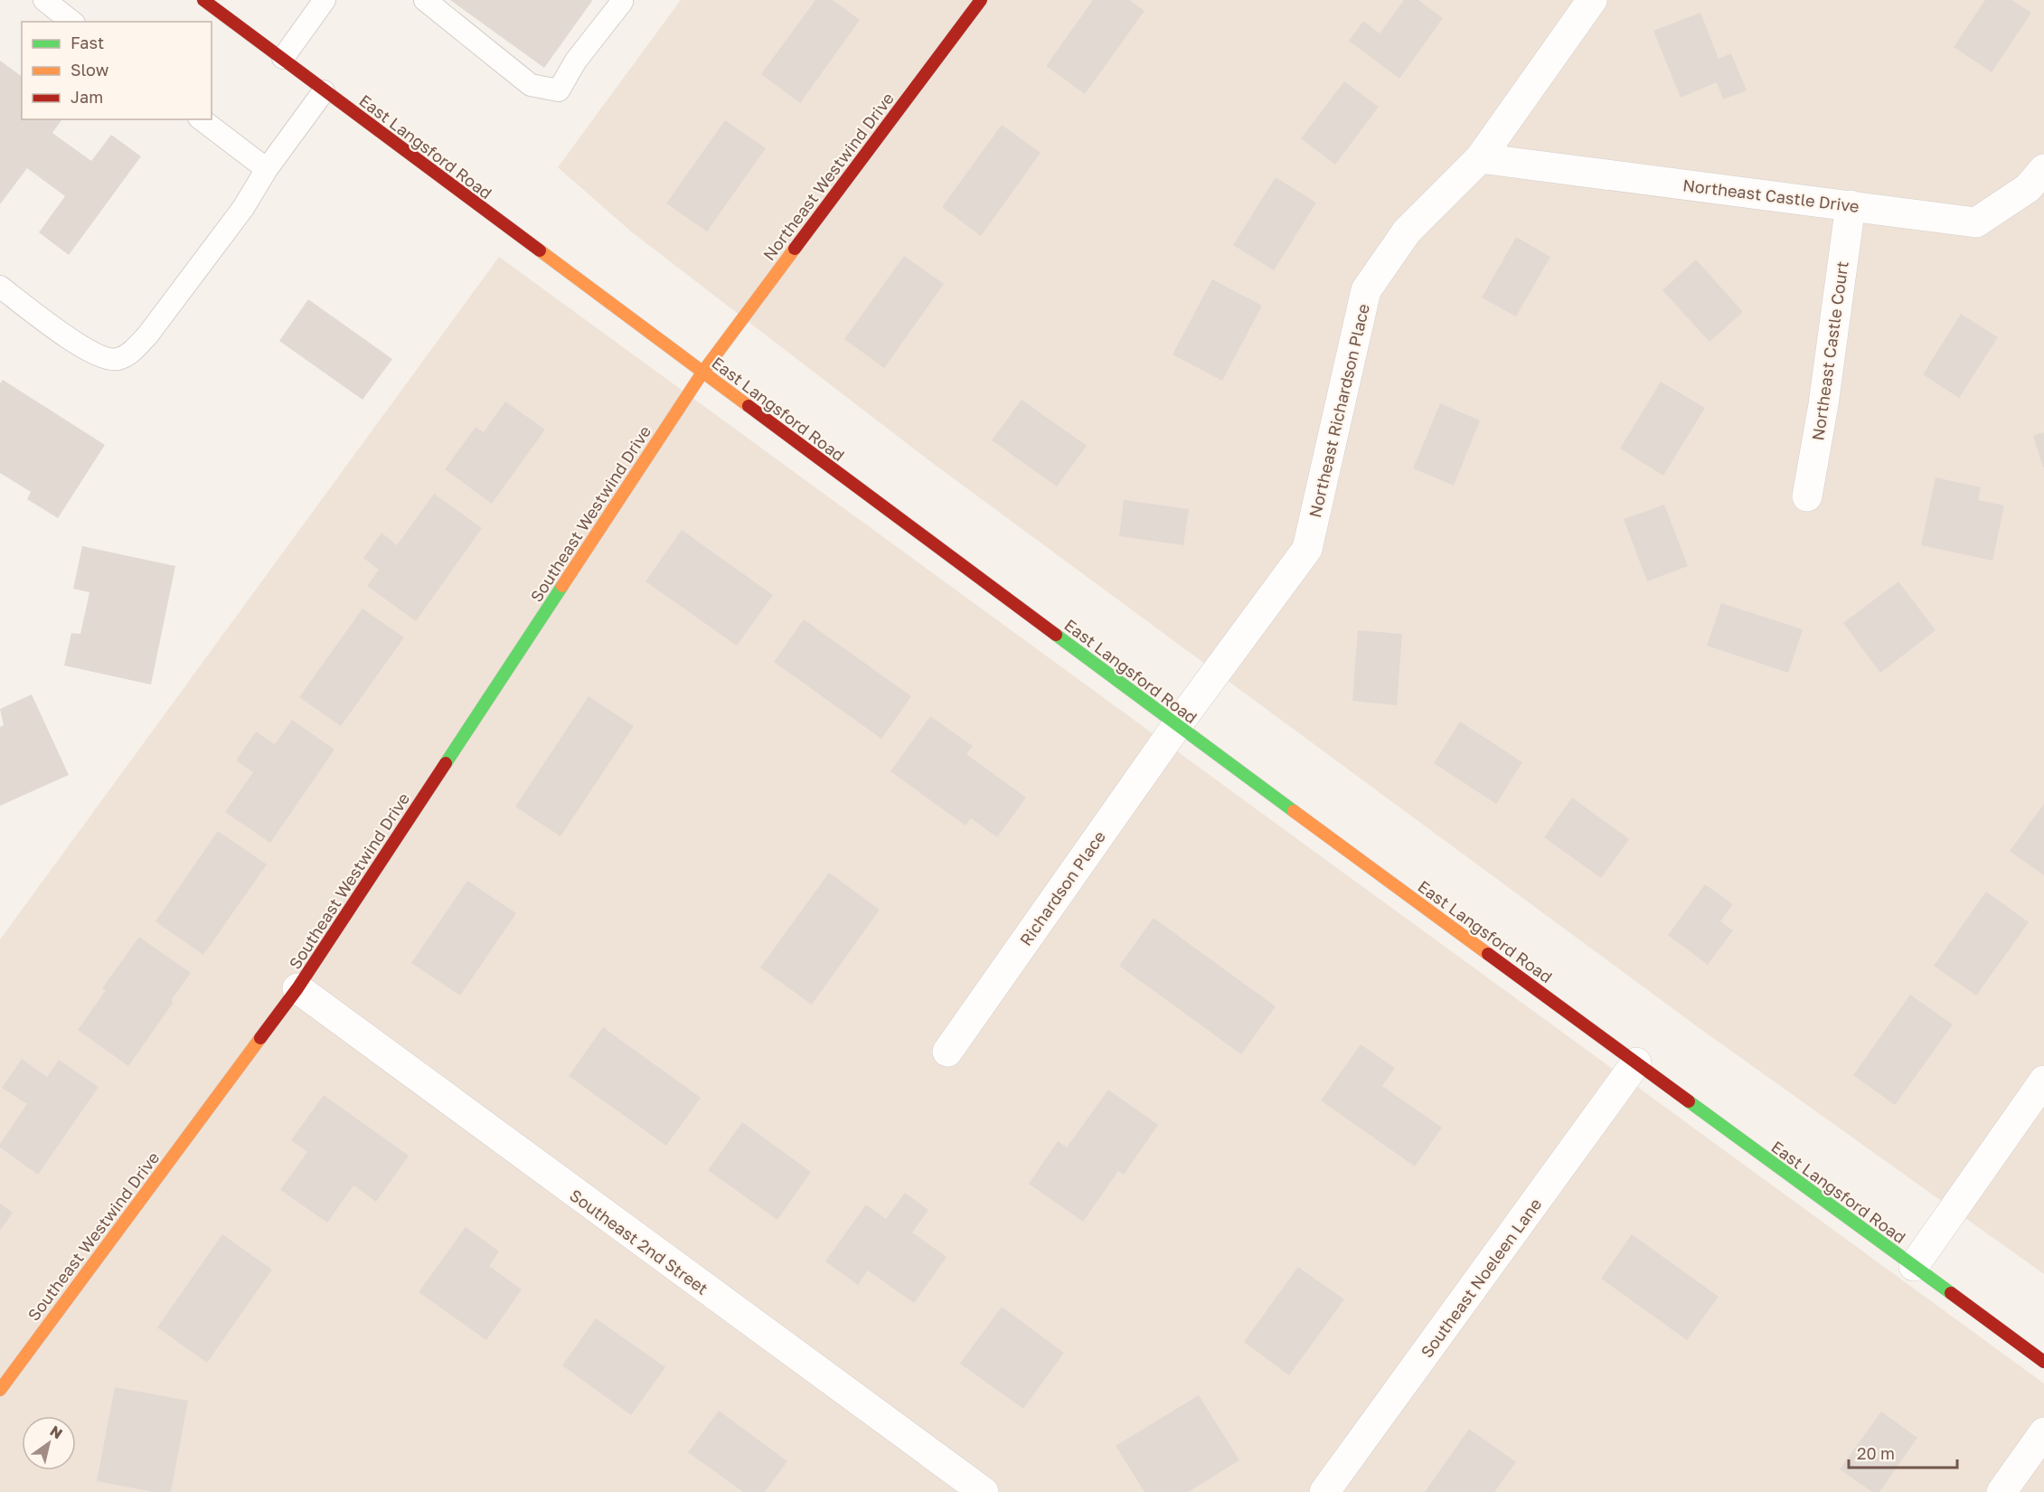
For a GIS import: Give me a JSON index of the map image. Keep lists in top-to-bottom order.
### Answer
{
  "streets": {
    "street": [
      "East Langsford Road",
      "Northeast Westwind Drive",
      "Northeast Castle Drive",
      "Northeast Castle Court",
      "Northeast Richardson Place",
      "Southeast Westwind Drive",
      "Richardson Place",
      "Southeast 2nd Street",
      "Southeast Noeleen Lane"
    ]
  },
  "crossings": [
    ["East Langsford Road", "Northeast Westwind Drive"],
    ["East Langsford Road", "Northeast Richardson Place"],
    ["East Langsford Road", "Southeast Westwind Drive"],
    ["East Langsford Road", "Richardson Place"],
    ["East Langsford Road", "Southeast Noeleen Lane"],
    ["Northeast Westwind Drive", "Southeast Westwind Drive"],
    ["Northeast Castle Drive", "Northeast Castle Court"],
    ["Northeast Castle Drive", "Northeast Richardson Place"],
    ["Northeast Richardson Place", "Richardson Place"],
    ["Southeast Westwind Drive", "Southeast 2nd Street"]
  ],
  "legend": ["Fast", "Slow", "Jam"],
  "scale_bar": "20 m",
  "north": "top right"
}
